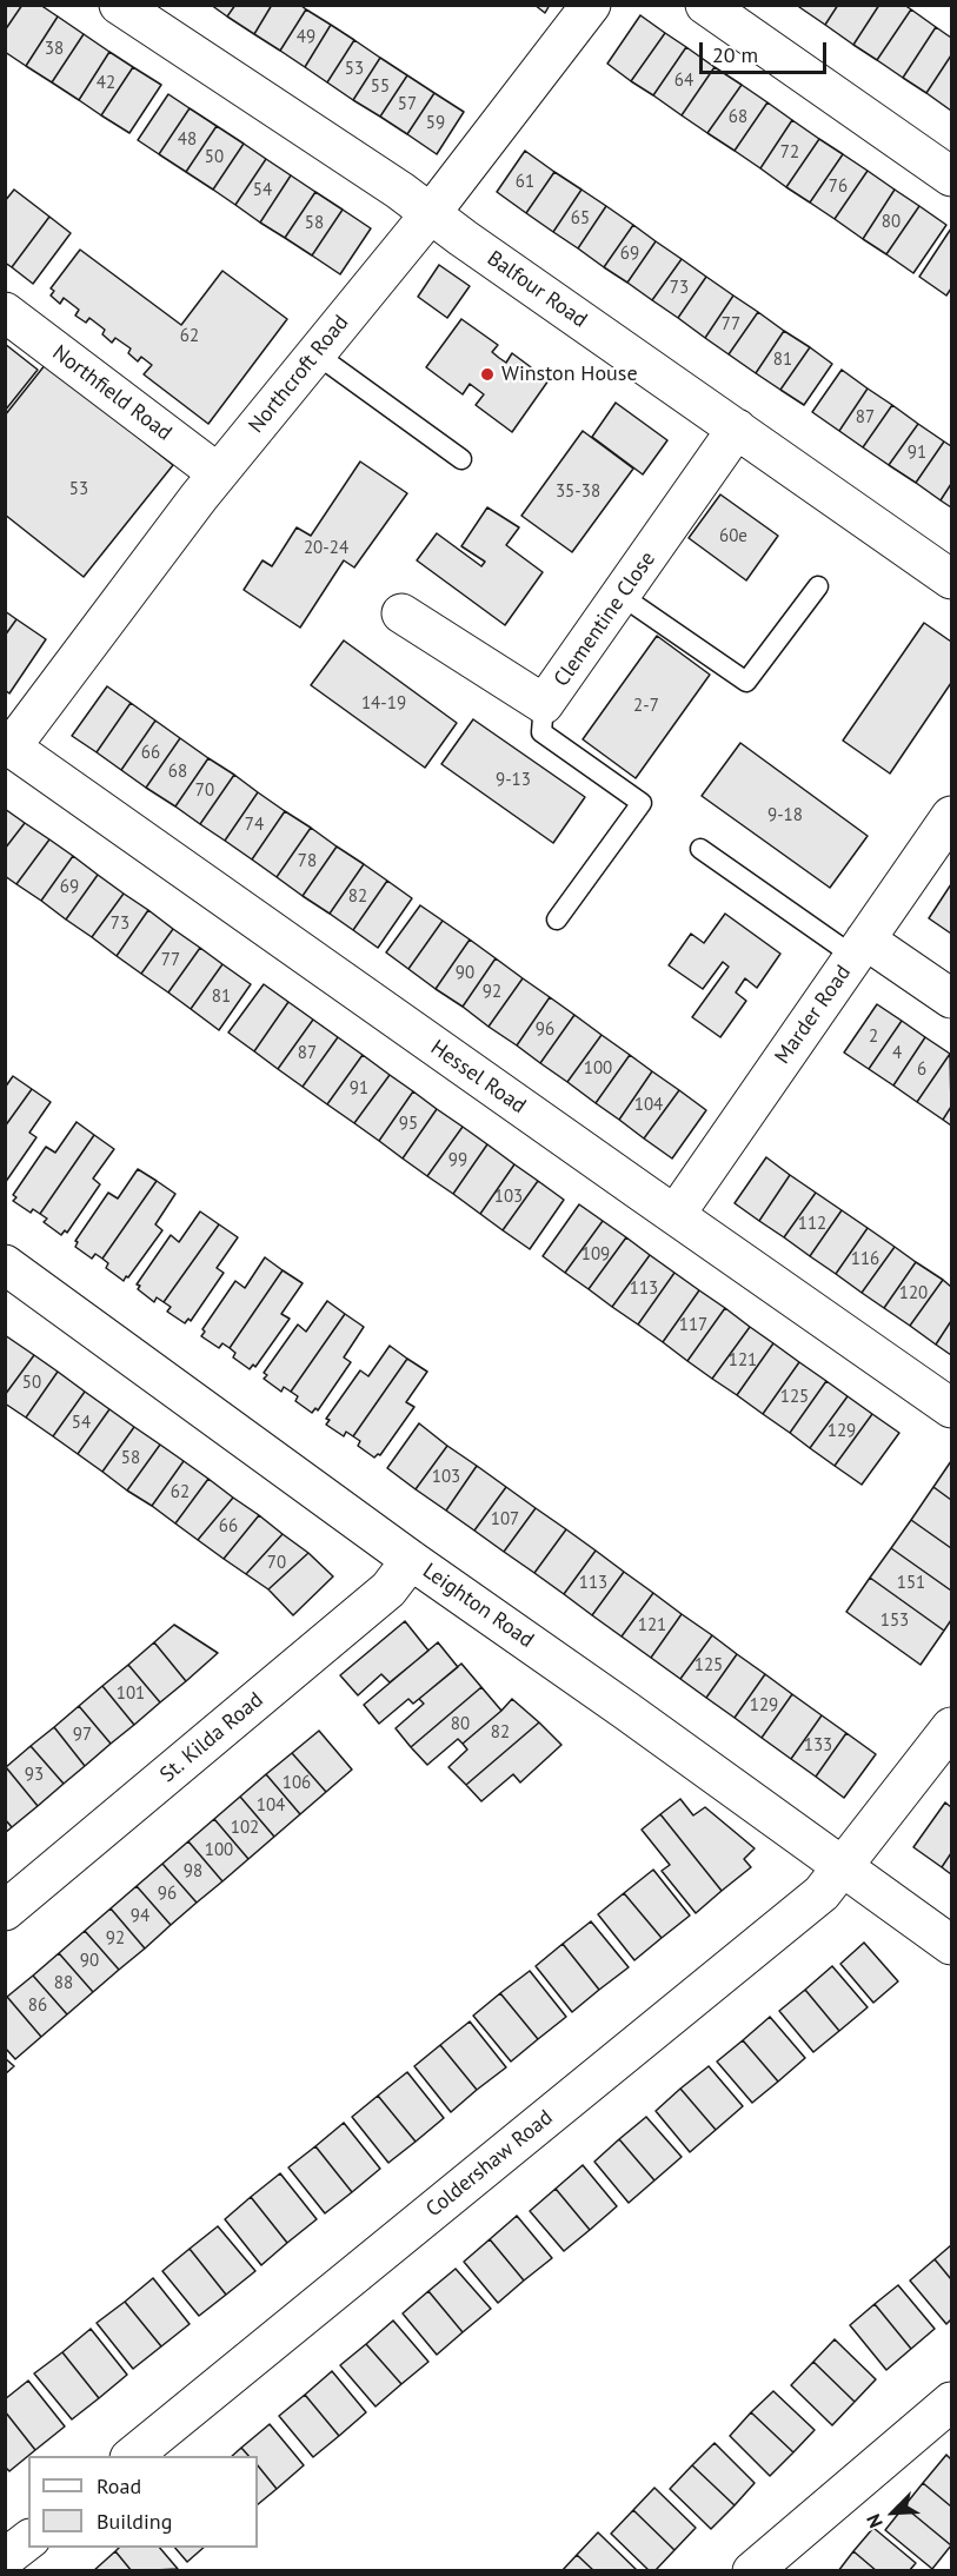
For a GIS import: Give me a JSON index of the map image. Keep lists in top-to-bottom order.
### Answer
{
  "streets": {
    "street": [
      "Balfour Road",
      "Northcroft Road",
      "Northfield Road",
      "Clementine Close",
      "Marder Road",
      "Hessel Road",
      "Leighton Road",
      "St. Kilda Road",
      "Coldershaw Road"
    ]
  },
  "crossings": [
    ["Balfour Road", "Northcroft Road"],
    ["Balfour Road", "Clementine Close"],
    ["Northcroft Road", "Northfield Road"],
    ["Northcroft Road", "Hessel Road"],
    ["Marder Road", "Hessel Road"],
    ["Leighton Road", "St. Kilda Road"],
    ["Leighton Road", "Coldershaw Road"]
  ],
  "places": ["Winston House"],
  "house_numbers": [
    "49",
    "38",
    "53",
    "64",
    "42",
    "55",
    "57",
    "68",
    "59",
    "48",
    "72",
    "50",
    "61",
    "76",
    "54",
    "65",
    "80",
    "58",
    "69",
    "73",
    "77",
    "62",
    "81",
    "87",
    "91",
    "53",
    "35-38",
    "60e",
    "20-24",
    "14-19",
    "2-7",
    "66",
    "68",
    "9-13",
    "70",
    "9-18",
    "74",
    "78",
    "69",
    "82",
    "73",
    "77",
    "90",
    "92",
    "81",
    "96",
    "2",
    "87",
    "4",
    "100",
    "6",
    "91",
    "104",
    "95",
    "99",
    "103",
    "112",
    "109",
    "116",
    "113",
    "120",
    "117",
    "121",
    "50",
    "125",
    "54",
    "129",
    "58",
    "103",
    "62",
    "107",
    "66",
    "70",
    "113",
    "151",
    "153",
    "121",
    "125",
    "101",
    "129",
    "80",
    "82",
    "97",
    "133",
    "93",
    "106",
    "104",
    "102",
    "100",
    "98",
    "96",
    "94",
    "92",
    "90",
    "88",
    "86"
  ],
  "legend": ["Road", "Building"],
  "scale_bar": "20 m",
  "north": "bottom left"
}
